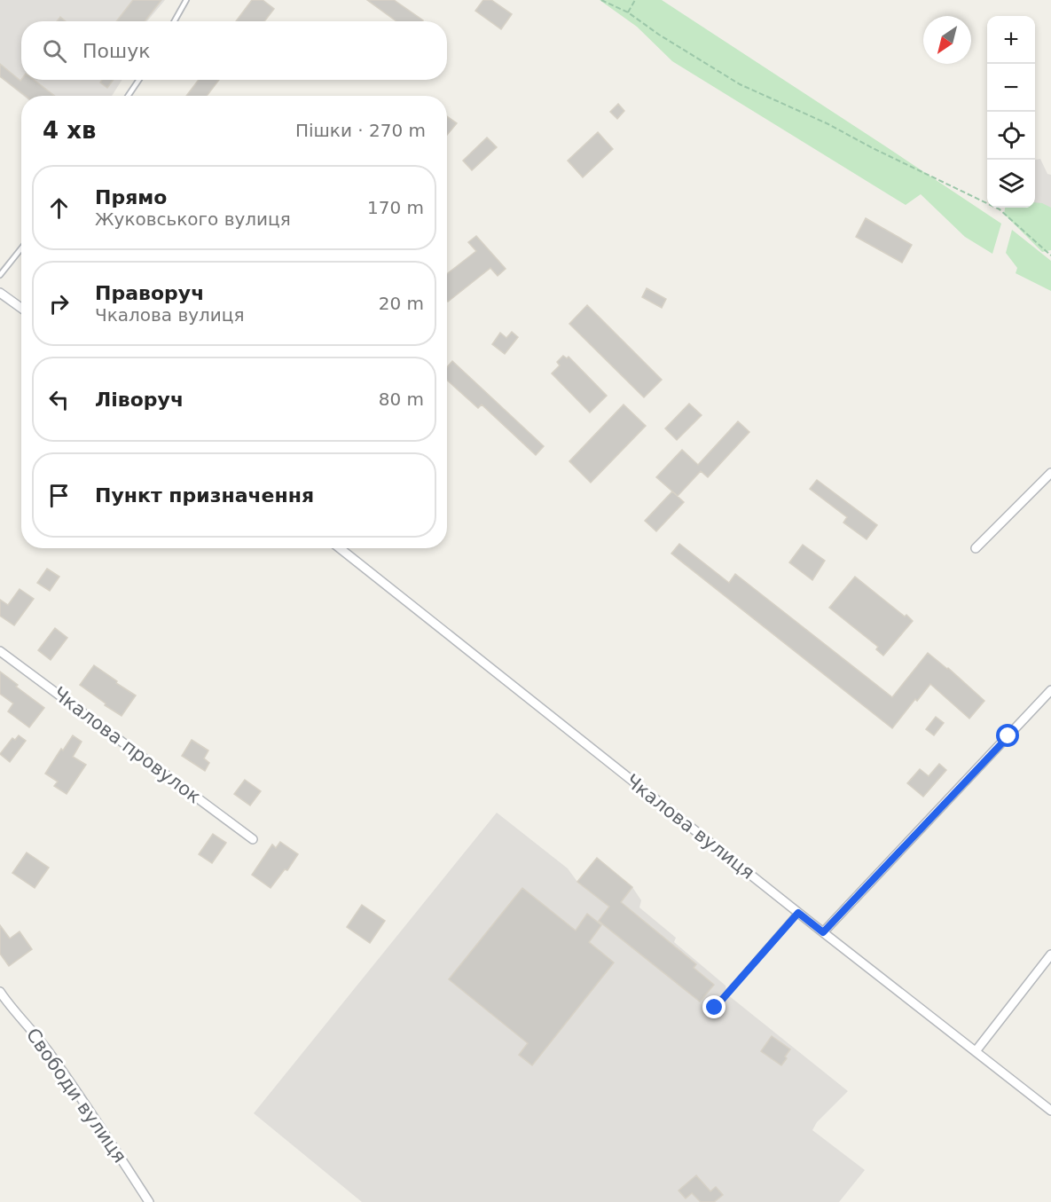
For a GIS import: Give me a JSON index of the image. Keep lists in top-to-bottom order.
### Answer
{
  "streets": {
    "street": ["Чкалова провулок", "Чкалова вулиця", "Свободи вулиця"]
  },
  "north": "bottom left",
  "page": {
    "map_buttons": ["+", "−"],
    "search": "Пошук",
    "heading": ["4 хв", "Пішки · 270 m"],
    "list": [
      ["Прямо", "Жуковського вулиця", "170 m"],
      ["Праворуч", "Чкалова вулиця", "20 m"],
      ["Ліворуч", "80 m"],
      "Пункт призначення"
    ]
  }
}
